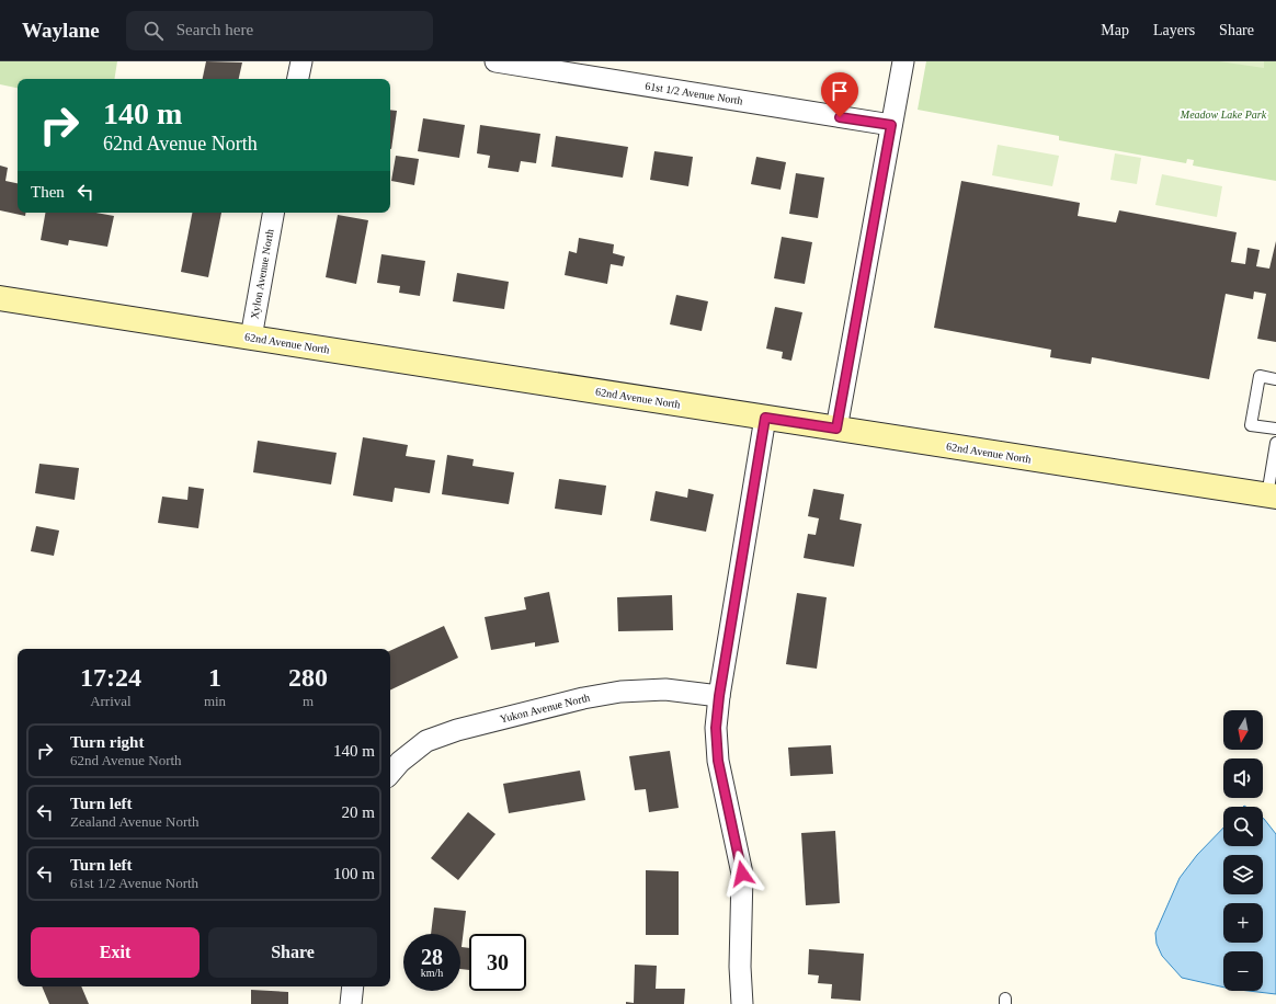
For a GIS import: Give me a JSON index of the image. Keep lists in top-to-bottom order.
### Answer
{
  "streets": {
    "street": [
      "61st 1/2 Avenue North",
      "Xylon Avenue North",
      "62nd Avenue North",
      "Yukon Avenue North"
    ]
  },
  "crossings": [
    ["Xylon Avenue North", "62nd Avenue North"]
  ],
  "parks": ["Meadow Lake Park"],
  "north": "bottom",
  "page": {
    "header": "Waylane",
    "search": "Search here",
    "nav": ["Map", "Layers", "Share"],
    "turn": ["140 m", "62nd Avenue North"],
    "then": "Then",
    "eta": [
      "17:24",
      "Arrival",
      "1",
      "min",
      "280",
      "m"
    ],
    "map_buttons": ["+", "−"],
    "list": [
      {
        "name": "Turn right",
        "note": "62nd Avenue North",
        "value": "140 m"
      },
      {
        "name": "Turn left",
        "note": "Zealand Avenue North",
        "value": "20 m"
      },
      {
        "name": "Turn left",
        "note": "61st 1/2 Avenue North",
        "value": "100 m"
      }
    ],
    "buttons": ["Exit", "Share"],
    "speed": "28 km/h",
    "limit": "30"
  }
}
